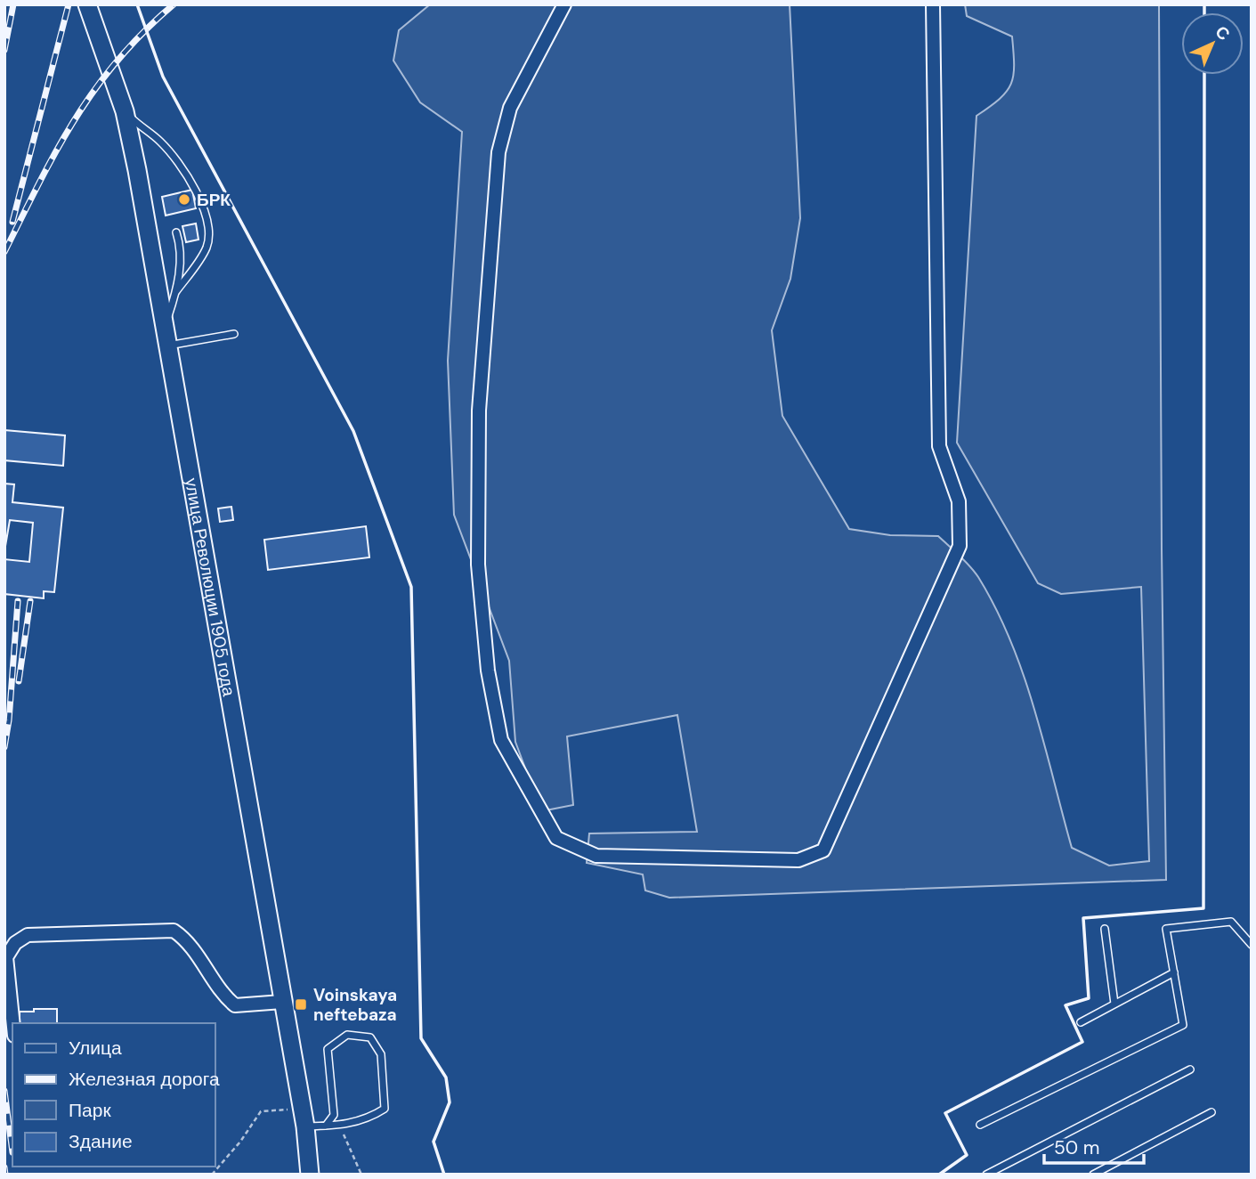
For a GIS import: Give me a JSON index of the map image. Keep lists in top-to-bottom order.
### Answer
{
  "streets": {
    "main road": ["улица Революции 1905 года"]
  },
  "places": {
    "other": ["БРК"],
    "transit": ["Voinskaya neftebaza"]
  },
  "legend": [
    "Улица",
    "Железная дорога",
    "Парк",
    "Здание"
  ],
  "scale_bar": "50 m",
  "north": "top right"
}
